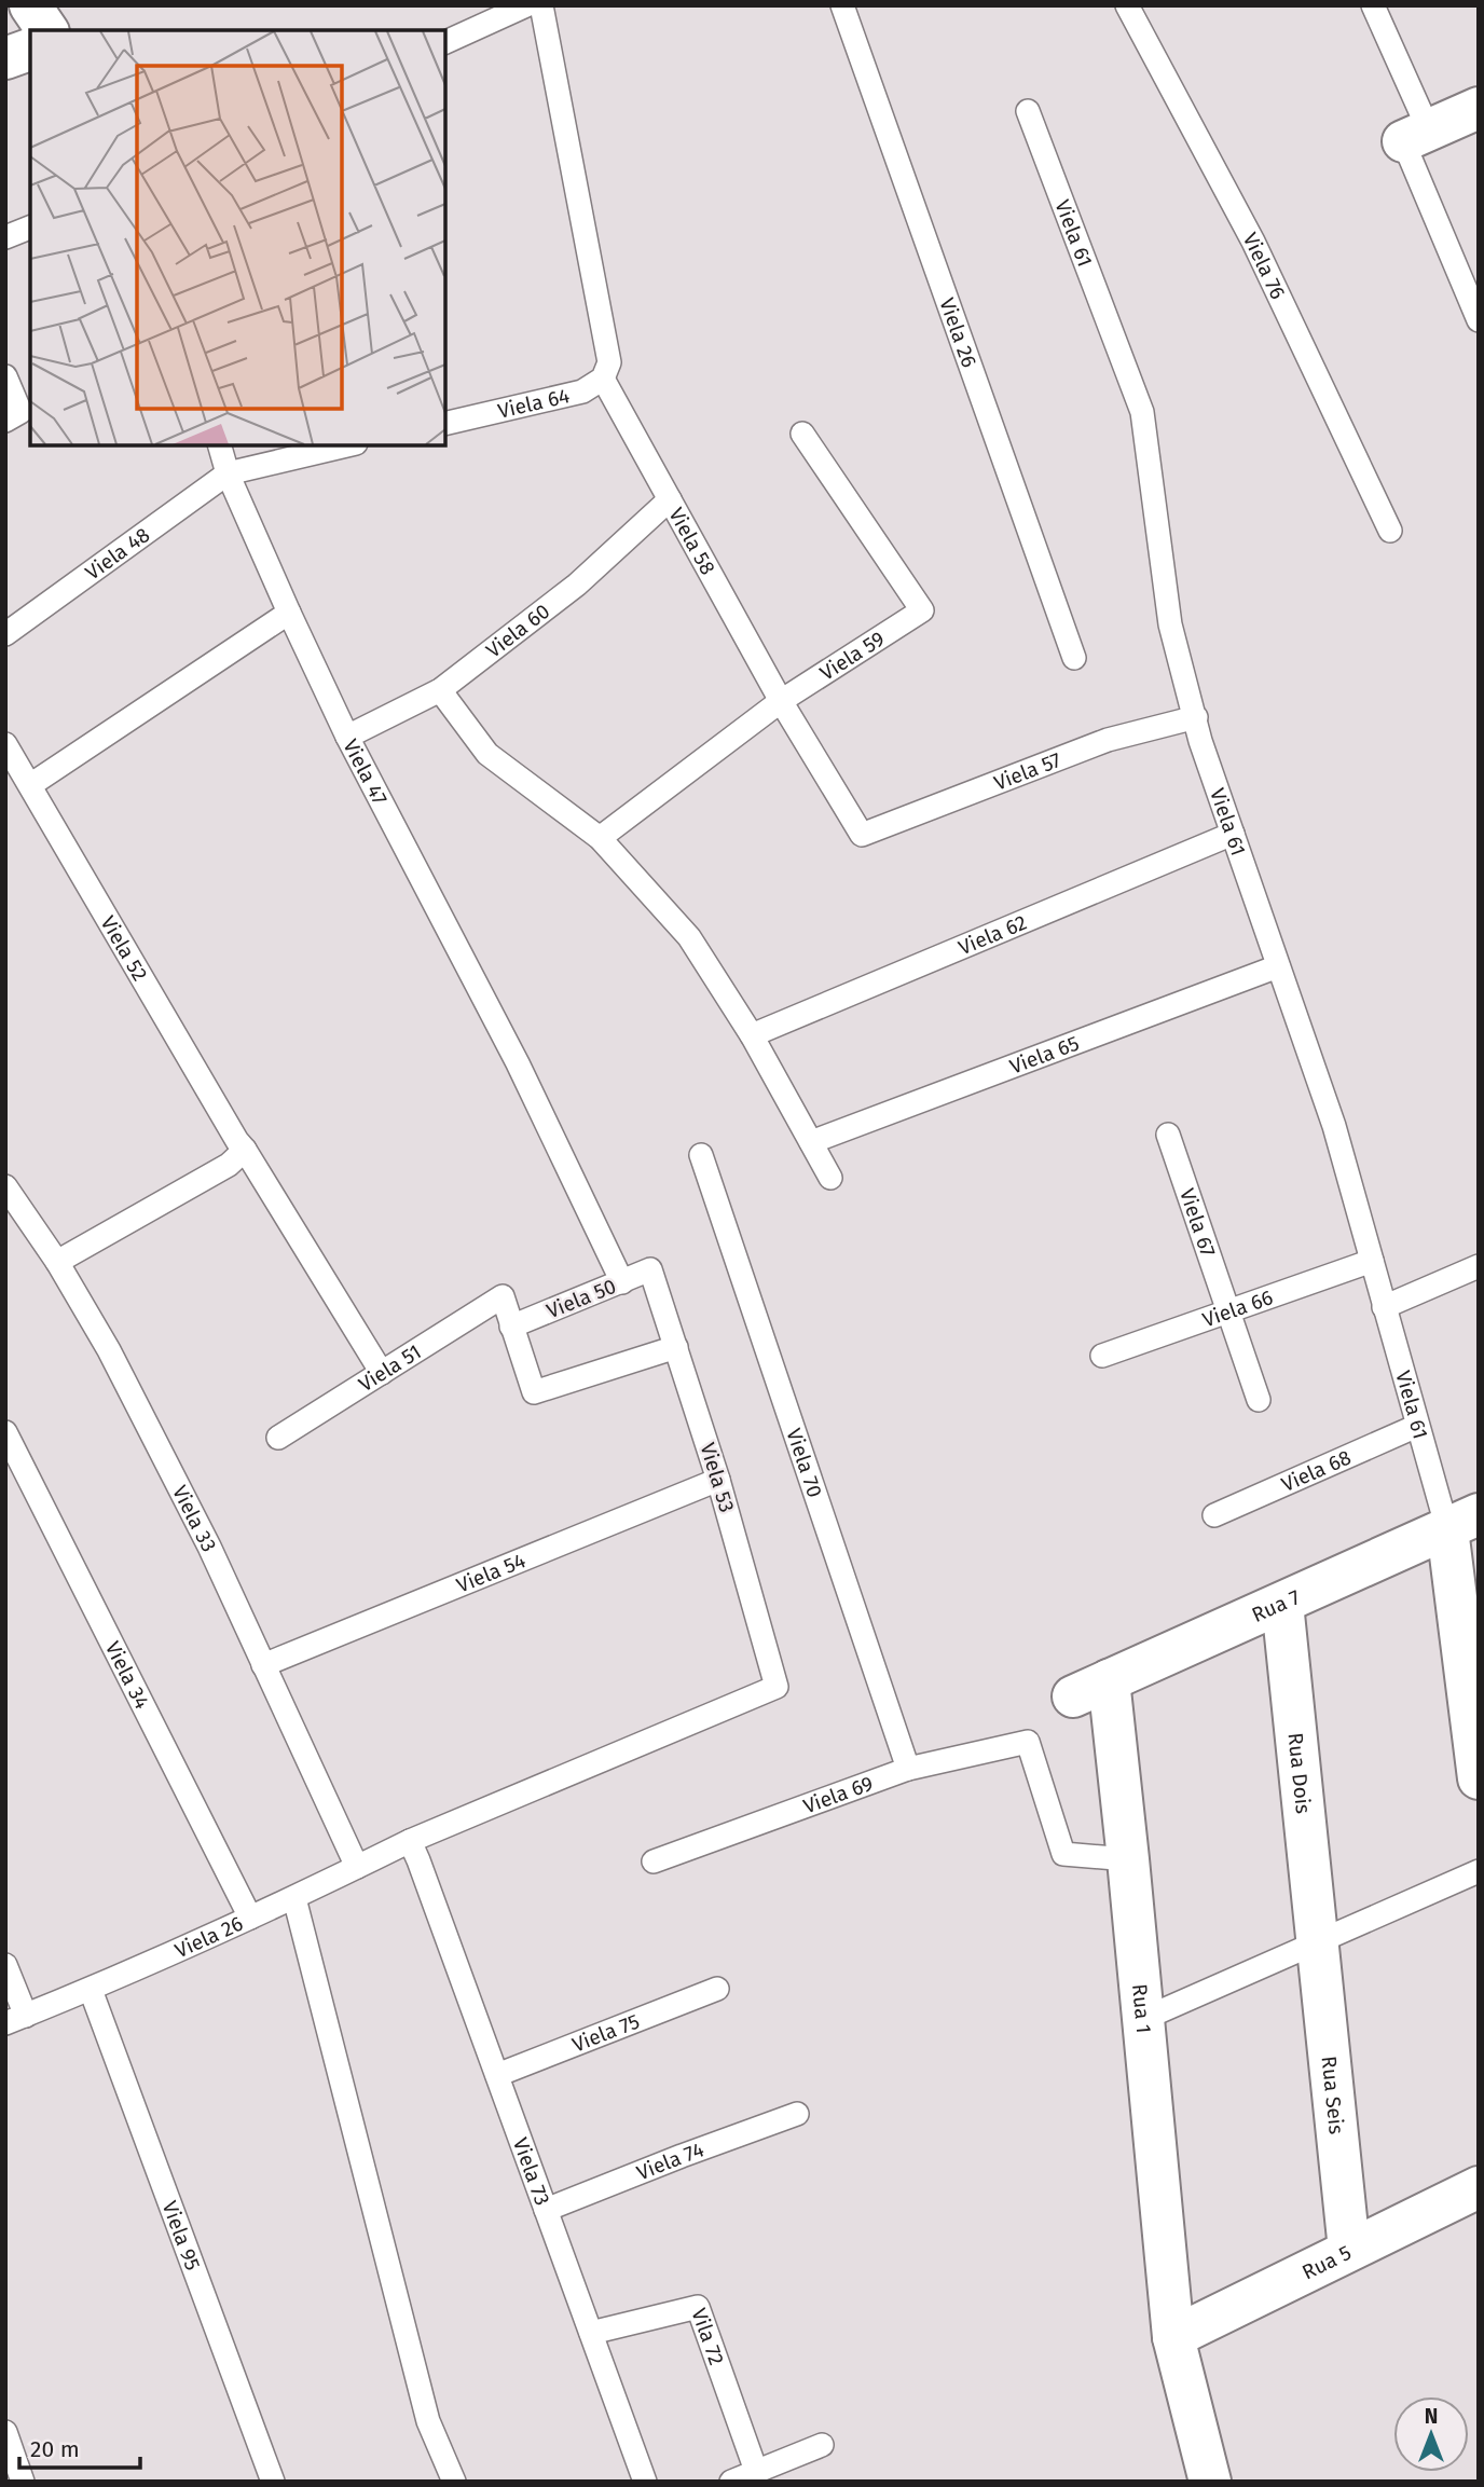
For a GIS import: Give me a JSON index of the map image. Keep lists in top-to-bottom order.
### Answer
{
  "streets": {
    "street": [
      "Rua 7",
      "Rua Dois",
      "Rua 1",
      "Rua Seis",
      "Rua 5"
    ],
    "lane": [
      "Viela 61",
      "Viela 76",
      "Viela 26",
      "Viela 64",
      "Viela 58",
      "Viela 48",
      "Viela 60",
      "Viela 59",
      "Viela 47",
      "Viela 57",
      "Viela 62",
      "Viela 52",
      "Viela 65",
      "Viela 67",
      "Viela 50",
      "Viela 66",
      "Viela 51",
      "Viela 70",
      "Viela 68",
      "Viela 53",
      "Viela 33",
      "Viela 54",
      "Viela 34",
      "Viela 69",
      "Viela 75",
      "Viela 74",
      "Viela 73",
      "Viela 95",
      "Vila 72"
    ]
  },
  "crossings": [
    ["Viela 61", "Viela 57"],
    ["Viela 61", "Viela 62"],
    ["Viela 61", "Viela 65"],
    ["Viela 61", "Viela 66"],
    ["Viela 61", "Viela 68"],
    ["Viela 61", "Rua 7"],
    ["Viela 26", "Viela 53"],
    ["Viela 26", "Viela 33"],
    ["Viela 26", "Viela 34"],
    ["Viela 26", "Viela 73"],
    ["Viela 26", "Viela 95"],
    ["Viela 64", "Viela 58"],
    ["Viela 58", "Viela 60"],
    ["Viela 58", "Viela 59"],
    ["Viela 58", "Viela 57"],
    ["Viela 48", "Viela 47"],
    ["Viela 60", "Viela 47"],
    ["Viela 47", "Viela 50"],
    ["Viela 52", "Viela 51"],
    ["Viela 67", "Viela 66"],
    ["Viela 50", "Viela 51"],
    ["Viela 50", "Viela 53"],
    ["Viela 70", "Viela 69"],
    ["Viela 53", "Viela 54"],
    ["Viela 33", "Viela 54"],
    ["Rua 7", "Rua Dois"],
    ["Rua 7", "Rua 1"],
    ["Rua Dois", "Rua Seis"],
    ["Viela 69", "Rua 1"],
    ["Rua 1", "Rua 5"],
    ["Viela 75", "Viela 73"],
    ["Rua Seis", "Rua 5"],
    ["Viela 74", "Viela 73"],
    ["Viela 73", "Vila 72"]
  ],
  "scale_bar": "20 m",
  "north": "top"
}
